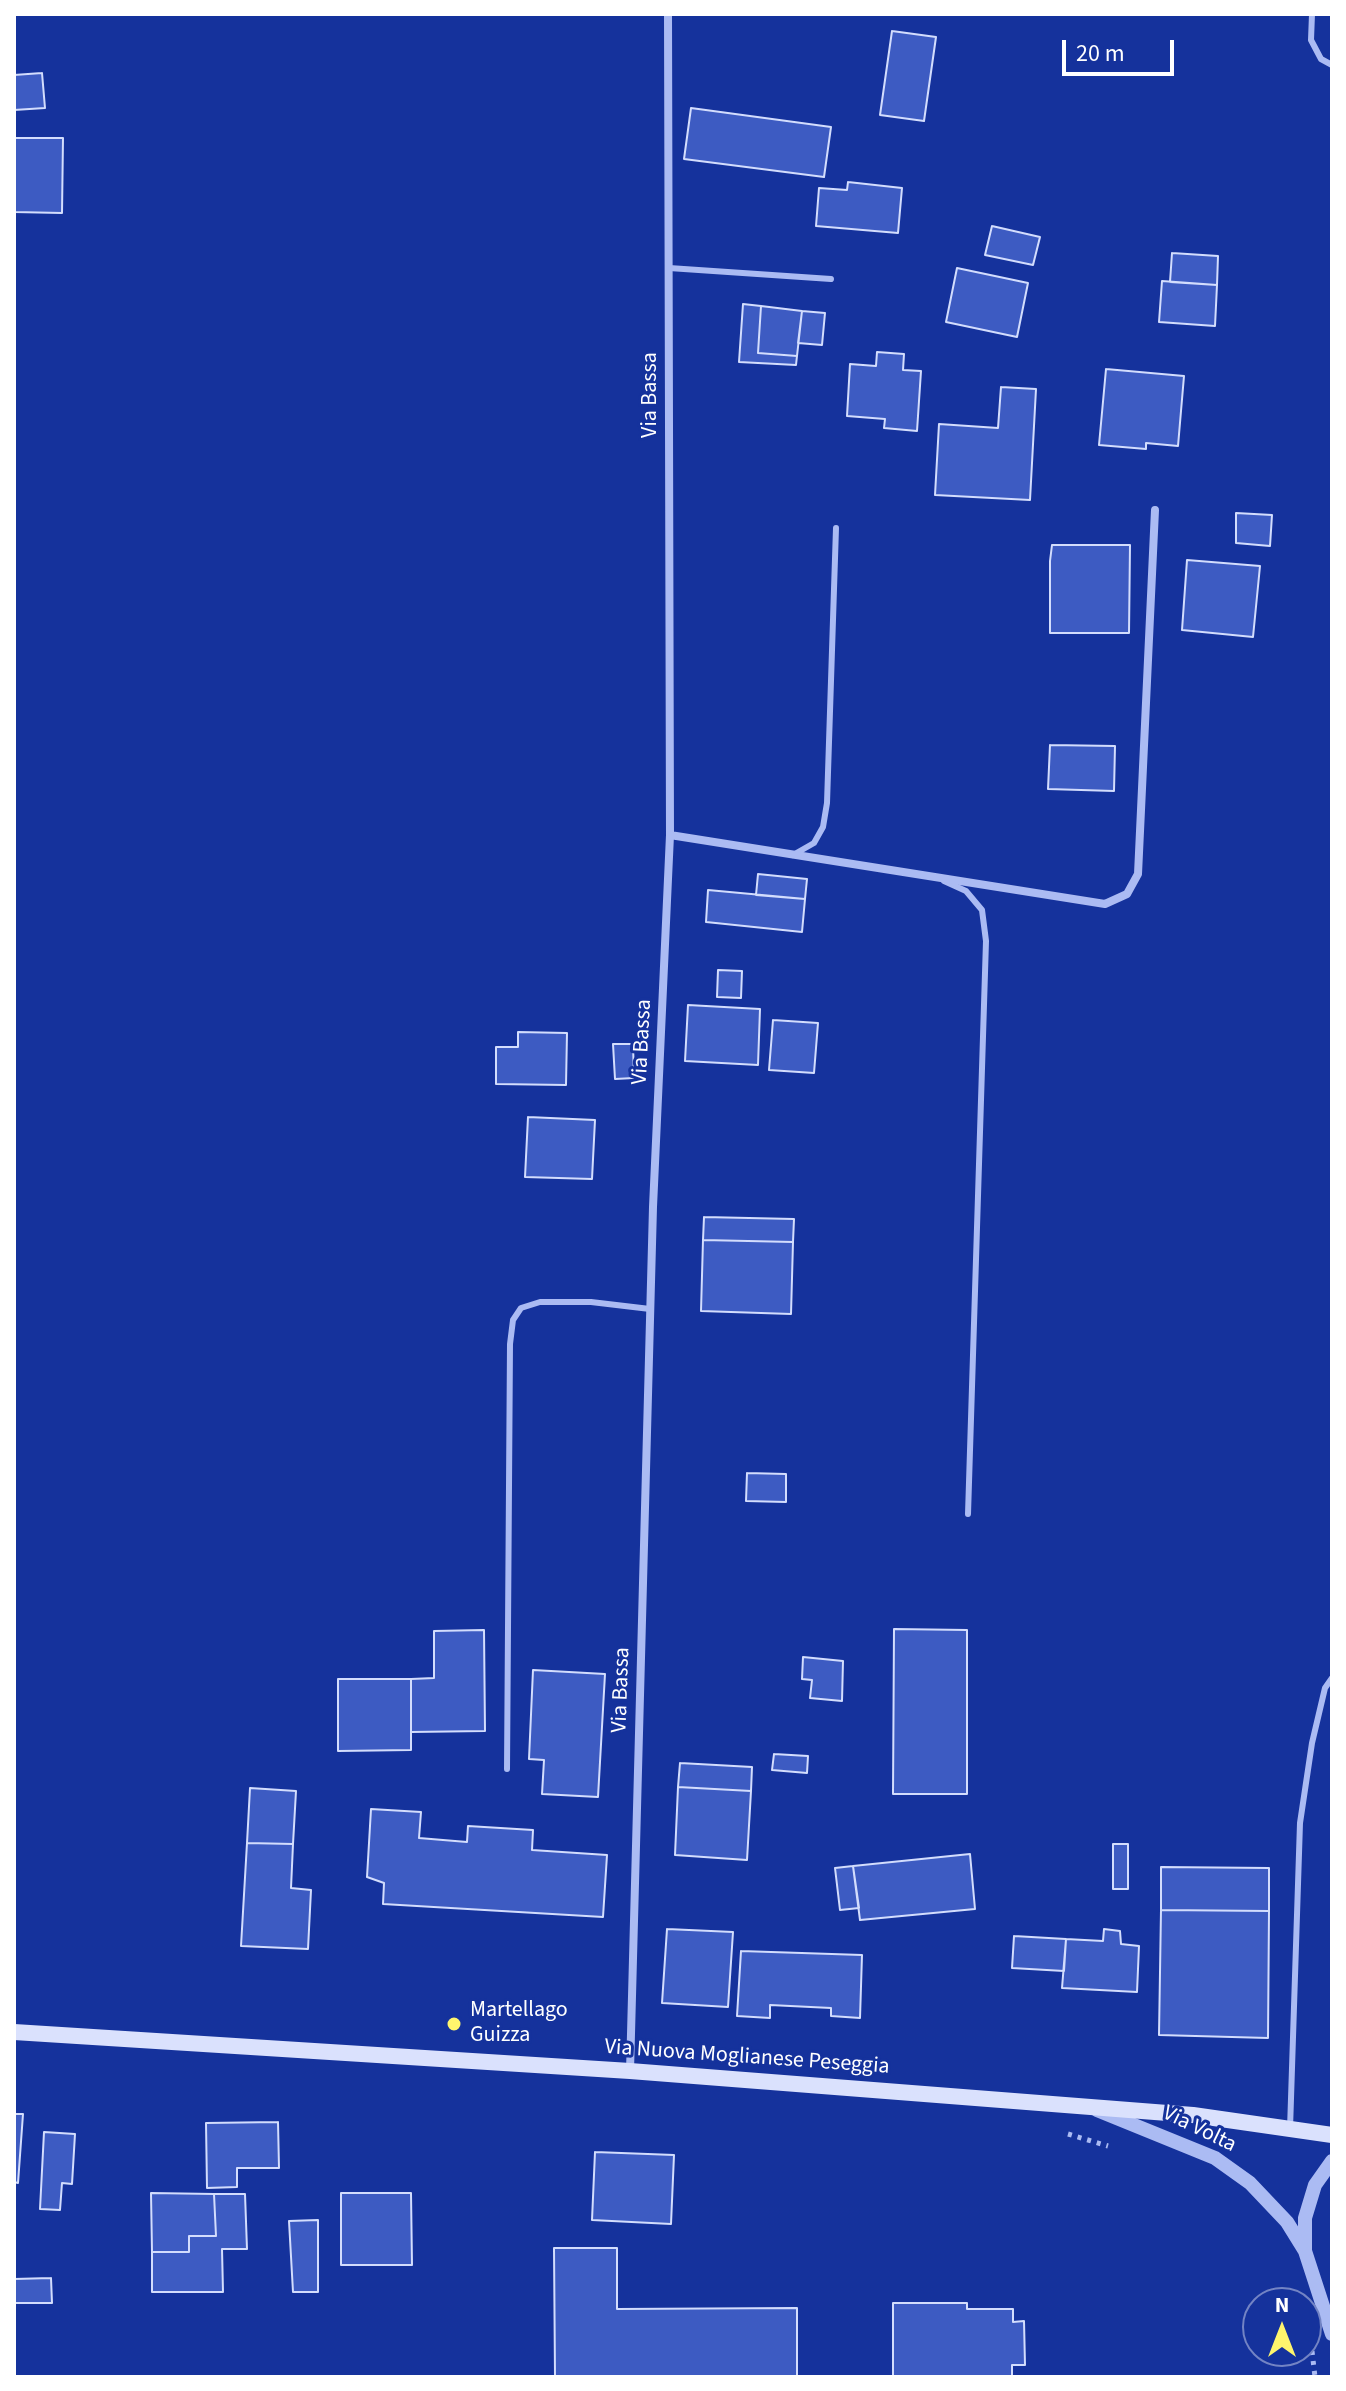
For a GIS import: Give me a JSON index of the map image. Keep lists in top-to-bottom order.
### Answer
{
  "streets": {
    "main road": ["Via Nuova Moglianese Peseggia"],
    "street": ["Via Bassa", "Via Volta"]
  },
  "crossings": [
    ["Via Bassa", "Via Nuova Moglianese Peseggia"],
    ["Via Nuova Moglianese Peseggia", "Via Volta"]
  ],
  "places": ["Martellago Guizza"],
  "scale_bar": "20 m",
  "north": "top"
}
